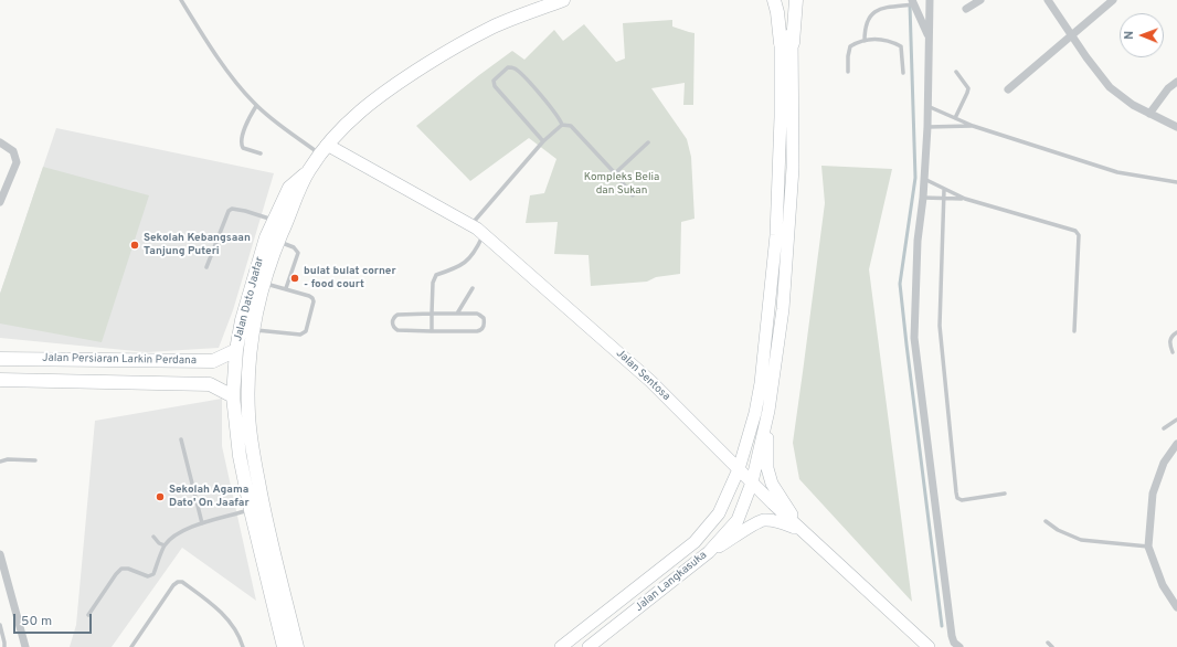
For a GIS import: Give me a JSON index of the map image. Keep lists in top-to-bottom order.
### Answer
{
  "streets": {
    "main road": [
      "Jalan Dato Jaafar",
      "Jalan Persiaran Larkin Perdana",
      "Jalan Sentosa",
      "Jalan Langkasuka"
    ]
  },
  "crossings": [
    ["Jalan Dato Jaafar", "Jalan Persiaran Larkin Perdana"],
    ["Jalan Dato Jaafar", "Jalan Sentosa"],
    ["Jalan Sentosa", "Jalan Langkasuka"]
  ],
  "parks": ["Kompleks Belia dan Sukan"],
  "places": ["Sekolah Kebangsaan Tanjung Puteri", "bulat bulat corner - food court", "Sekolah Agama Dato' On Jaafar"],
  "scale_bar": "50 m",
  "north": "left"
}
